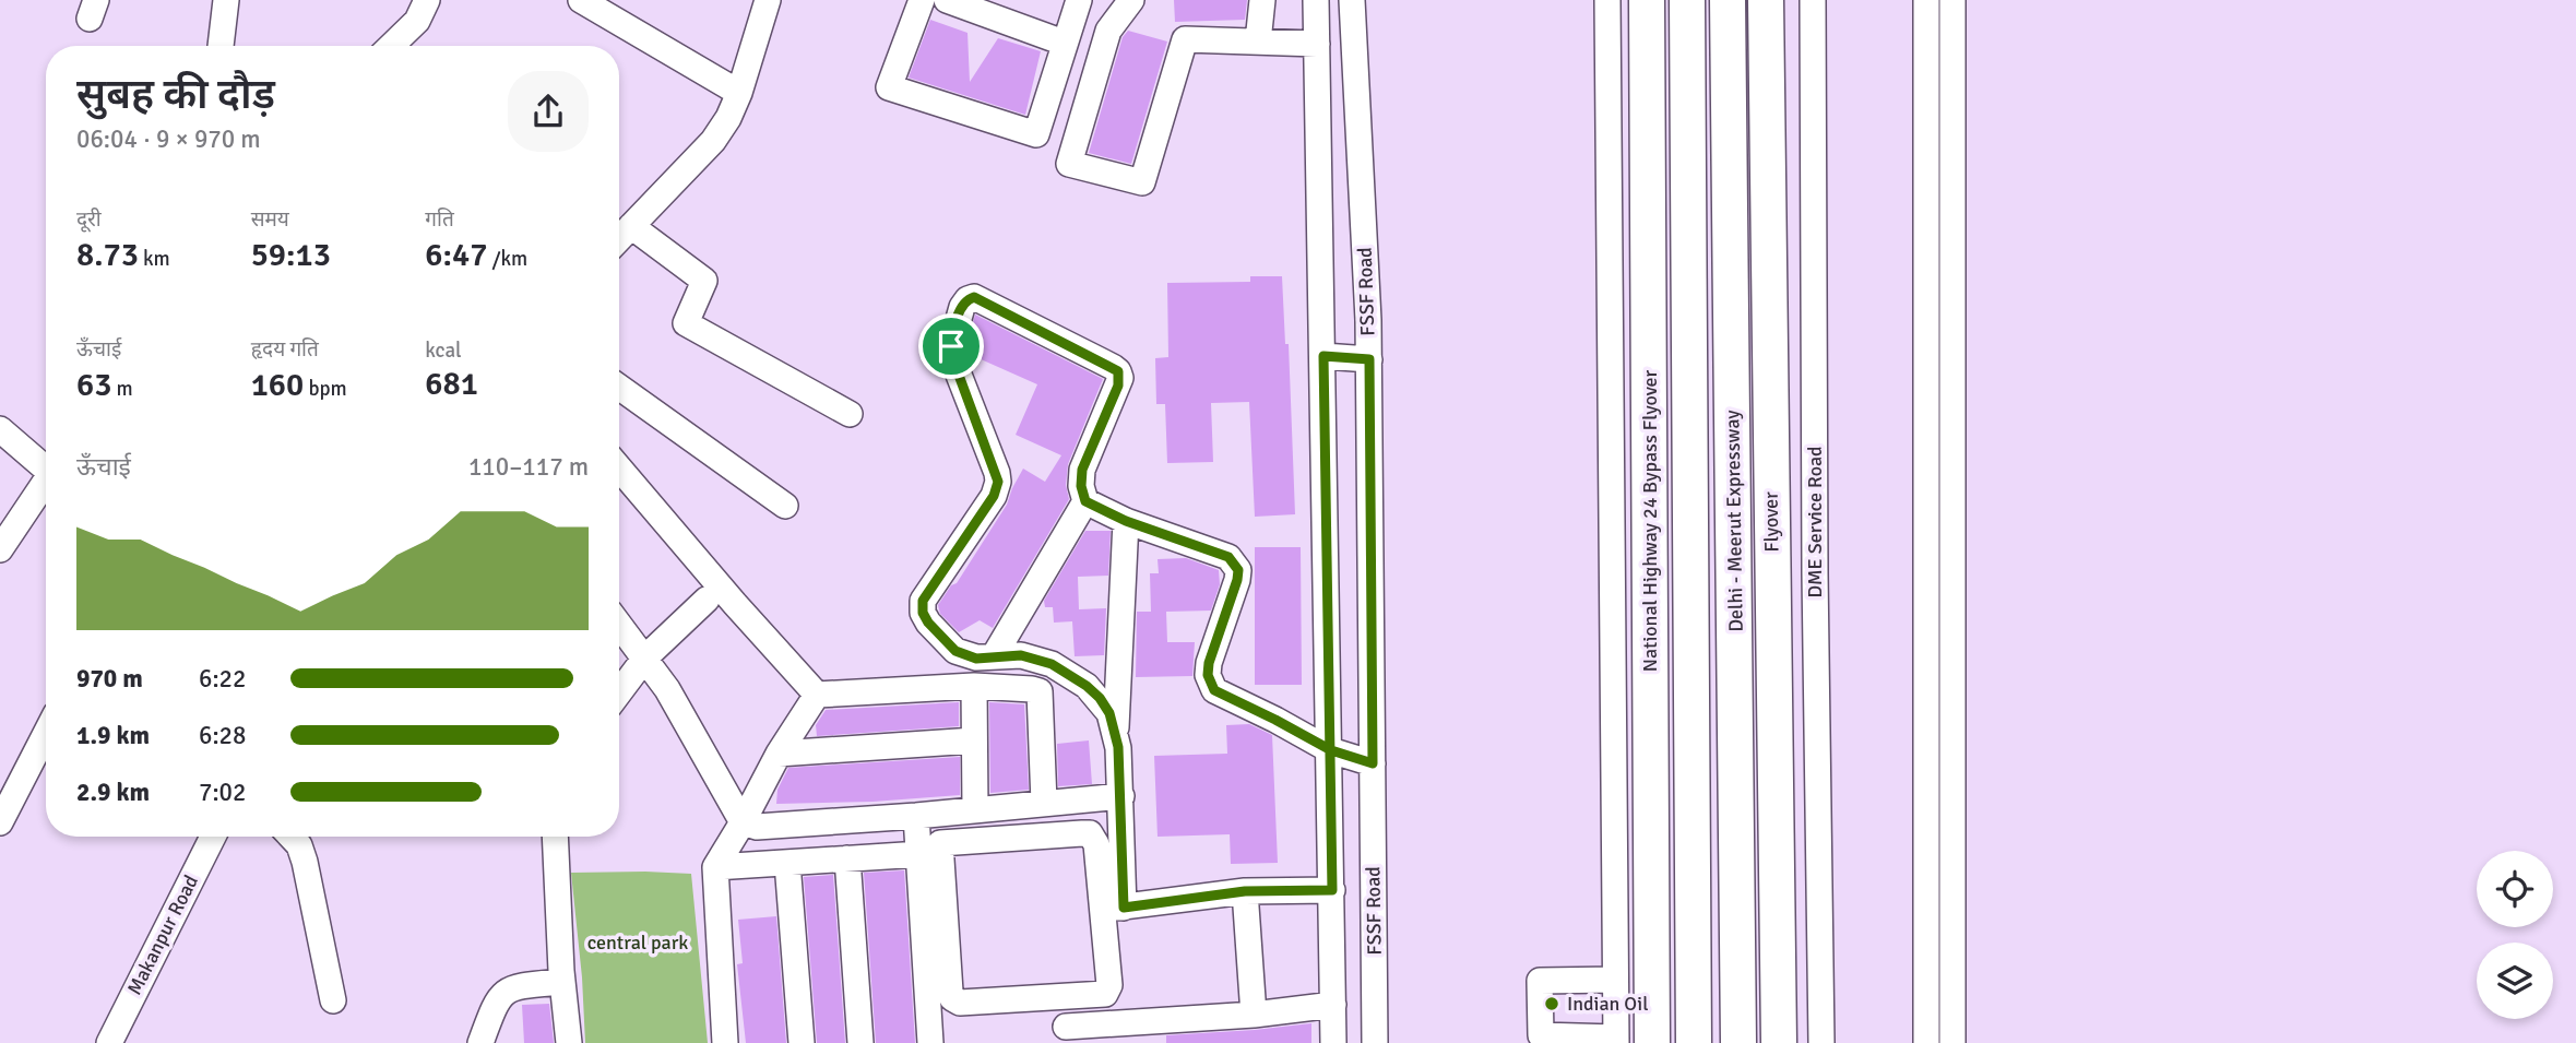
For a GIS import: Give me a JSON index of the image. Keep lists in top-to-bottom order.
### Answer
{
  "streets": {
    "highway": ["National Highway 24 Bypass Flyover", "Delhi - Meerut Expressway", "Flyover"],
    "street": ["FSSF Road", "DME Service Road", "Makanpur Road"]
  },
  "parks": ["central park"],
  "places": ["Indian Oil"],
  "page": {
    "heading": ["सुबह की दौड़", "06:04 · 9 × 970 m"],
    "stats": [
      ["दूरी", "8.73 km"],
      ["समय", "59:13"],
      ["गति", "6:47 /km"],
      ["ऊँचाई", "63 m"],
      ["हृदय गति", "160 bpm"],
      ["kcal", "681"]
    ],
    "chart": ["ऊँचाई", "110–117 m"],
    "list": [
      {
        "name": "970 m",
        "note": "6:22"
      },
      {
        "name": "1.9 km",
        "note": "6:28"
      },
      {
        "name": "2.9 km",
        "note": "7:02"
      }
    ]
  }
}
